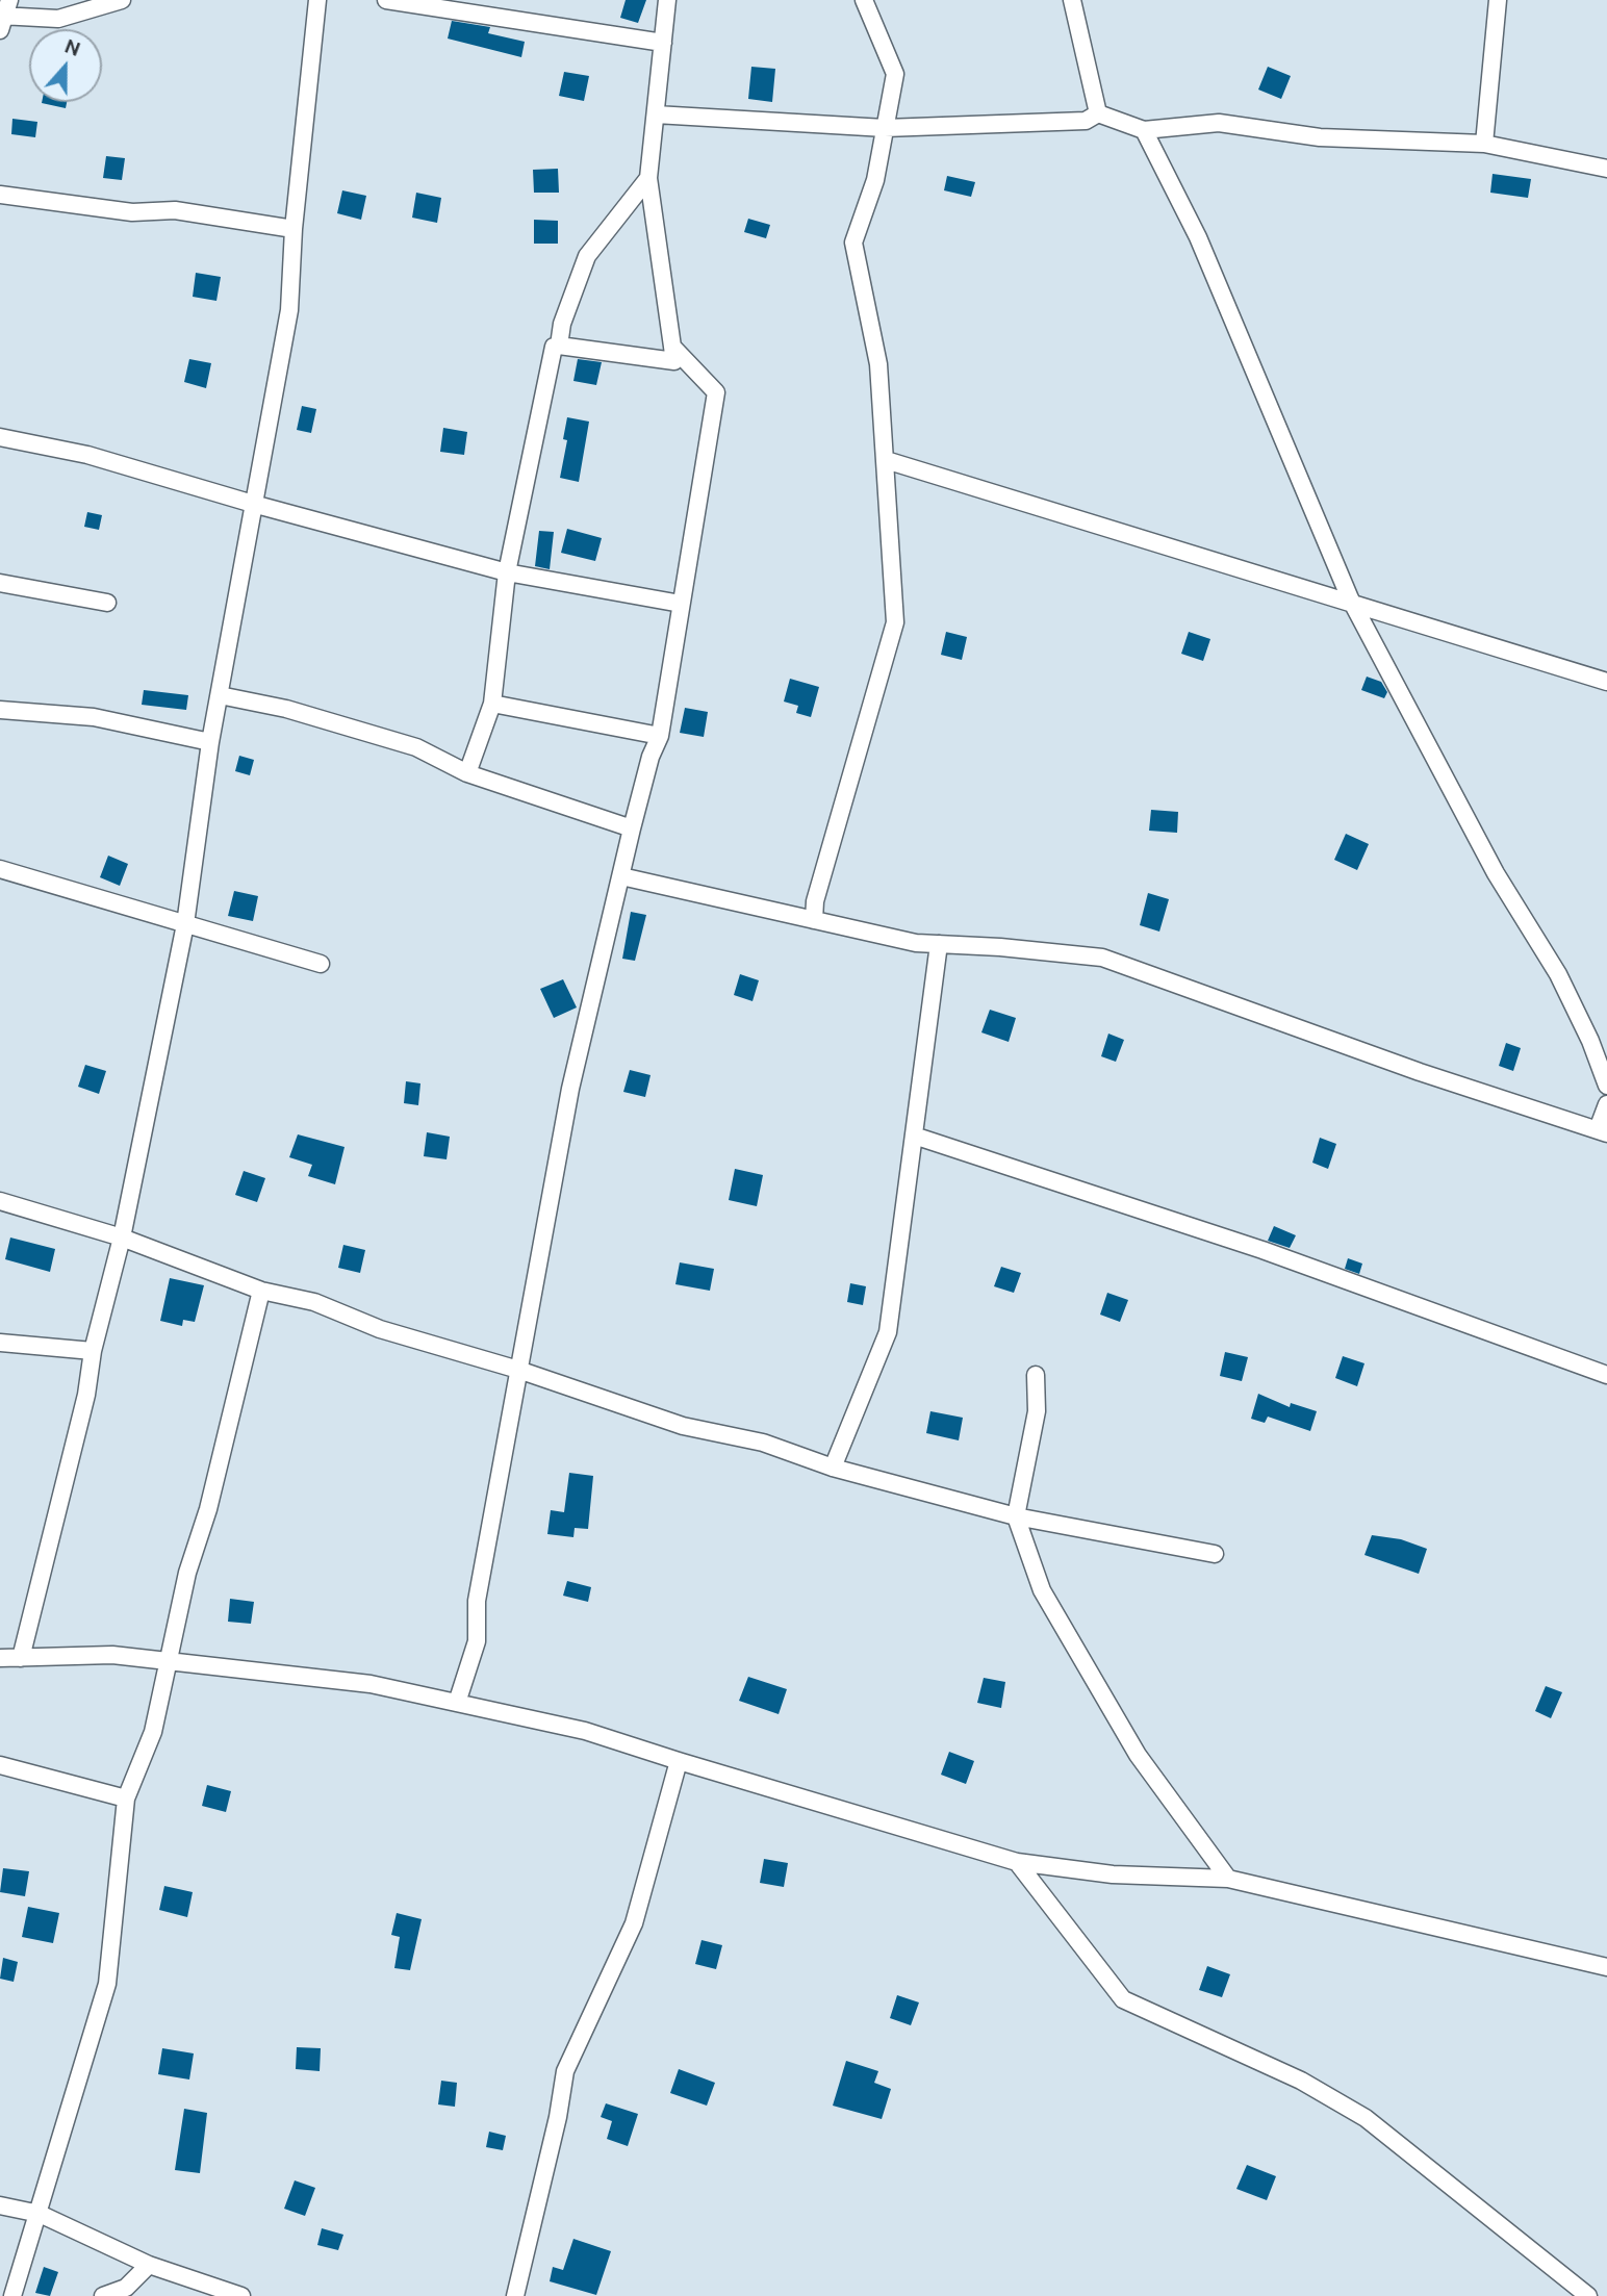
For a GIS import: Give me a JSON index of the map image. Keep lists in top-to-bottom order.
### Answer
{
  "north": "top"
}
